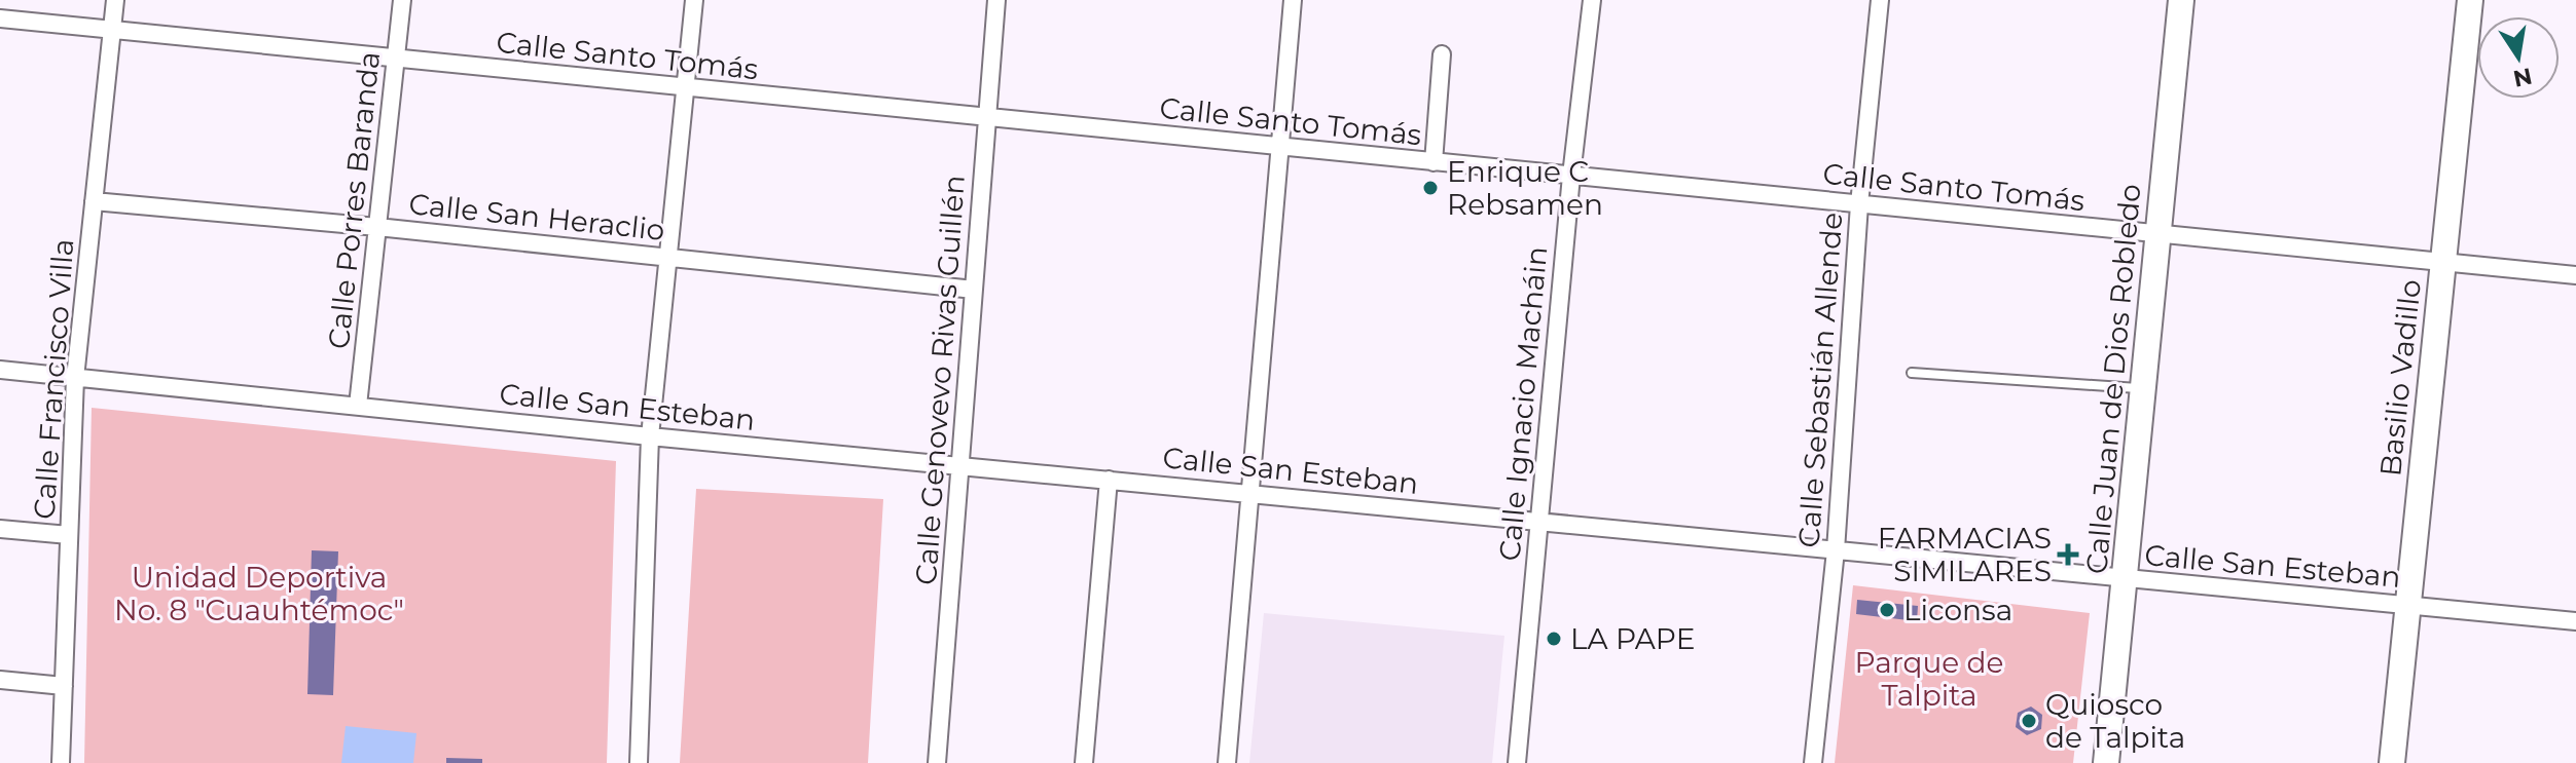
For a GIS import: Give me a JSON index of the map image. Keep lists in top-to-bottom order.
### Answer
{
  "streets": {
    "street": [
      "Calle Santo Tomás",
      "Calle Porres Baranda",
      "Calle San Heraclio",
      "Basilio Vadillo",
      "Calle Francisco Villa",
      "Calle Juan de Dios Robledo",
      "Calle Genovevo Rivas Guillén",
      "Calle Sebastián Allende",
      "Calle Ignacio Macháin",
      "Calle San Esteban"
    ]
  },
  "crossings": [
    ["Calle Santo Tomás", "Calle Porres Baranda"],
    ["Calle Santo Tomás", "Basilio Vadillo"],
    ["Calle Santo Tomás", "Calle Francisco Villa"],
    ["Calle Santo Tomás", "Calle Juan de Dios Robledo"],
    ["Calle Santo Tomás", "Calle Genovevo Rivas Guillén"],
    ["Calle Santo Tomás", "Calle Sebastián Allende"],
    ["Calle Santo Tomás", "Calle Ignacio Macháin"],
    ["Calle Porres Baranda", "Calle San Heraclio"],
    ["Calle Porres Baranda", "Calle San Esteban"],
    ["Calle San Heraclio", "Calle Francisco Villa"],
    ["Calle San Heraclio", "Calle Genovevo Rivas Guillén"],
    ["Basilio Vadillo", "Calle San Esteban"],
    ["Calle Francisco Villa", "Calle San Esteban"],
    ["Calle Juan de Dios Robledo", "Calle San Esteban"],
    ["Calle Genovevo Rivas Guillén", "Calle San Esteban"],
    ["Calle Sebastián Allende", "Calle San Esteban"],
    ["Calle Ignacio Macháin", "Calle San Esteban"]
  ],
  "parks": ["Unidad Deportiva No. 8 \"Cuauhtémoc\"", "Parque de Talpita"],
  "places": {
    "other": [
      "Enrique C Rebsamen",
      "Liconsa",
      "LA PAPE",
      "Quiosco de Talpita"
    ],
    "health": ["FARMACIAS SIMILARES"]
  },
  "north": "bottom"
}
